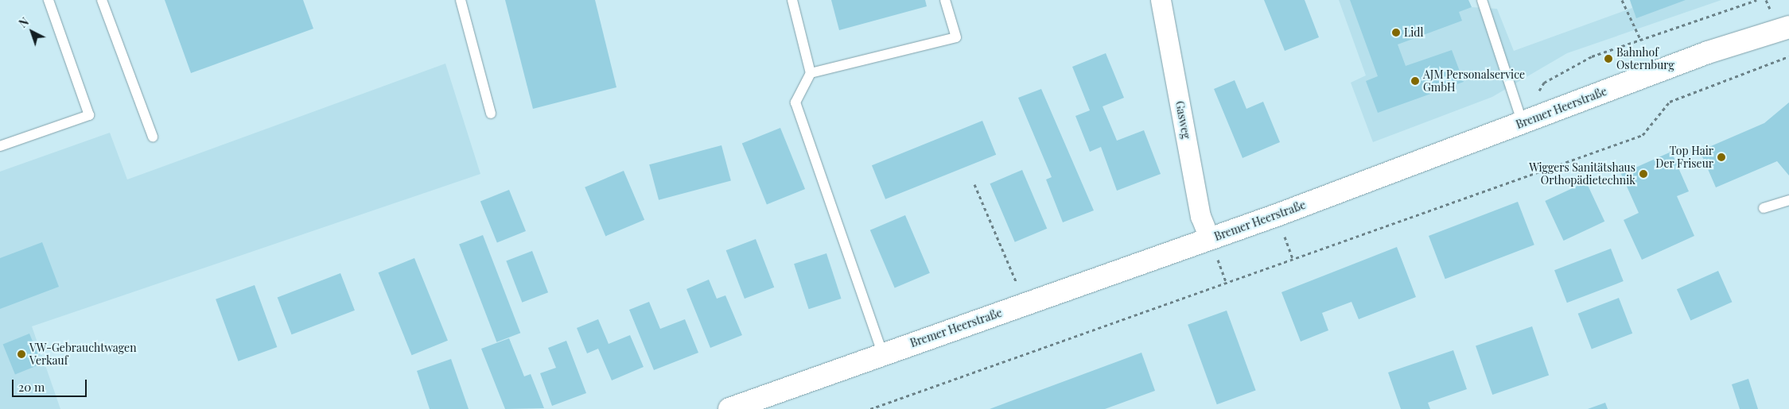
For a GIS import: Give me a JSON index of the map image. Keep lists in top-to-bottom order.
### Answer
{
  "streets": {
    "street": ["Bremer Heerstraße", "Gasweg"]
  },
  "crossings": [
    ["Bremer Heerstraße", "Gasweg"]
  ],
  "places": [
    "Lidl",
    "Bahnhof Osternburg",
    "AJM Personalservice GmbH",
    "Top Hair Der Friseur",
    "Wiggers Sanitätshaus Orthopädietechnik",
    "VW-Gebrauchtwagen Verkauf"
  ],
  "scale_bar": "20 m",
  "north": "top left"
}
